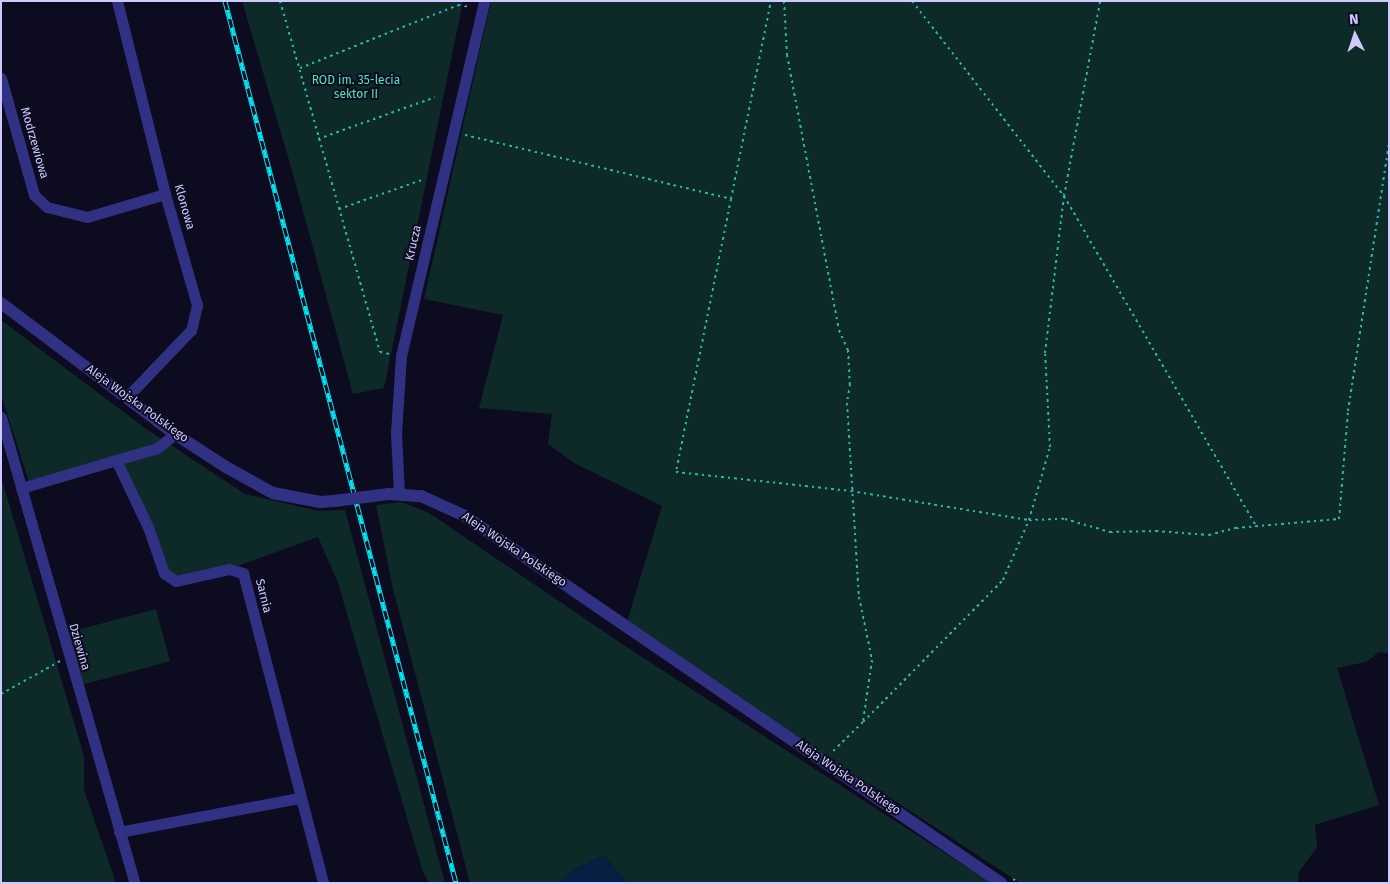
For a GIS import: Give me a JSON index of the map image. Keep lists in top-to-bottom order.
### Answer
{
  "streets": {
    "street": [
      "Modrzewiowa",
      "Klonowa",
      "Krucza",
      "Aleja Wojska Polskiego",
      "Sarnia",
      "Dziewina"
    ]
  },
  "crossings": [
    ["Modrzewiowa", "Klonowa"],
    ["Klonowa", "Aleja Wojska Polskiego"],
    ["Krucza", "Aleja Wojska Polskiego"]
  ],
  "parks": ["ROD im. 35-lecia sektor II"],
  "north": "top"
}
